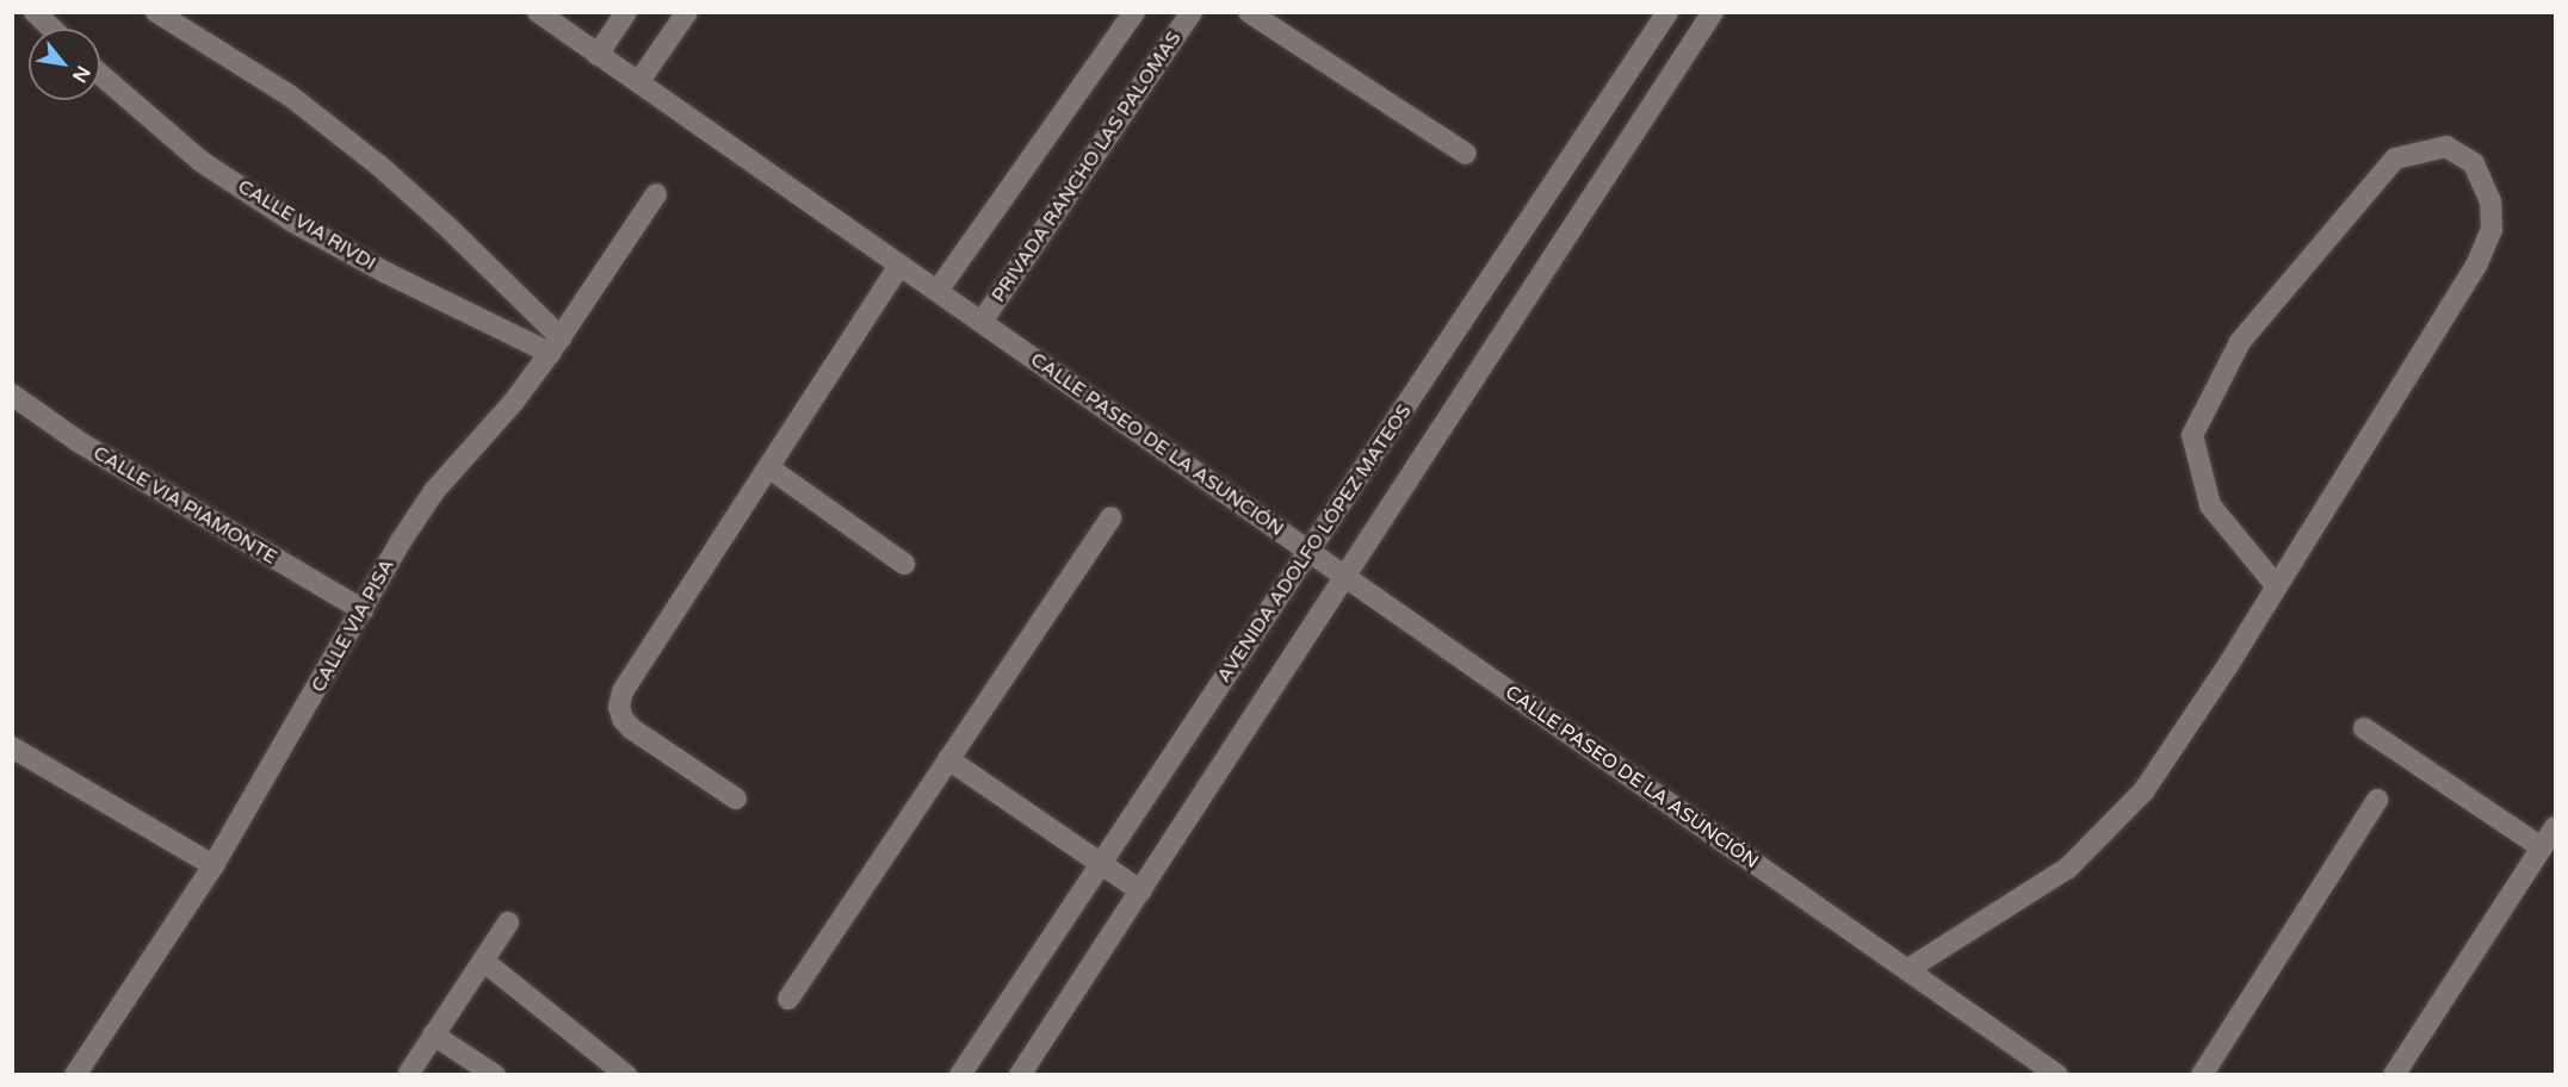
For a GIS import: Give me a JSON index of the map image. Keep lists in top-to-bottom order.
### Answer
{
  "streets": {
    "street": [
      "PRIVADA RANCHO LAS PALOMAS",
      "CALLE VIA RIVDI",
      "CALLE PASEO DE LA ASUNCIÓN",
      "CALLE VIA PIAMONTE",
      "AVENIDA ADOLFO LÓPEZ MATEOS",
      "CALLE VIA PISA"
    ]
  },
  "crossings": [
    ["PRIVADA RANCHO LAS PALOMAS", "CALLE PASEO DE LA ASUNCIÓN"],
    ["CALLE VIA RIVDI", "CALLE VIA PISA"],
    ["CALLE PASEO DE LA ASUNCIÓN", "AVENIDA ADOLFO LÓPEZ MATEOS"],
    ["CALLE VIA PIAMONTE", "CALLE VIA PISA"]
  ],
  "north": "bottom right"
}
